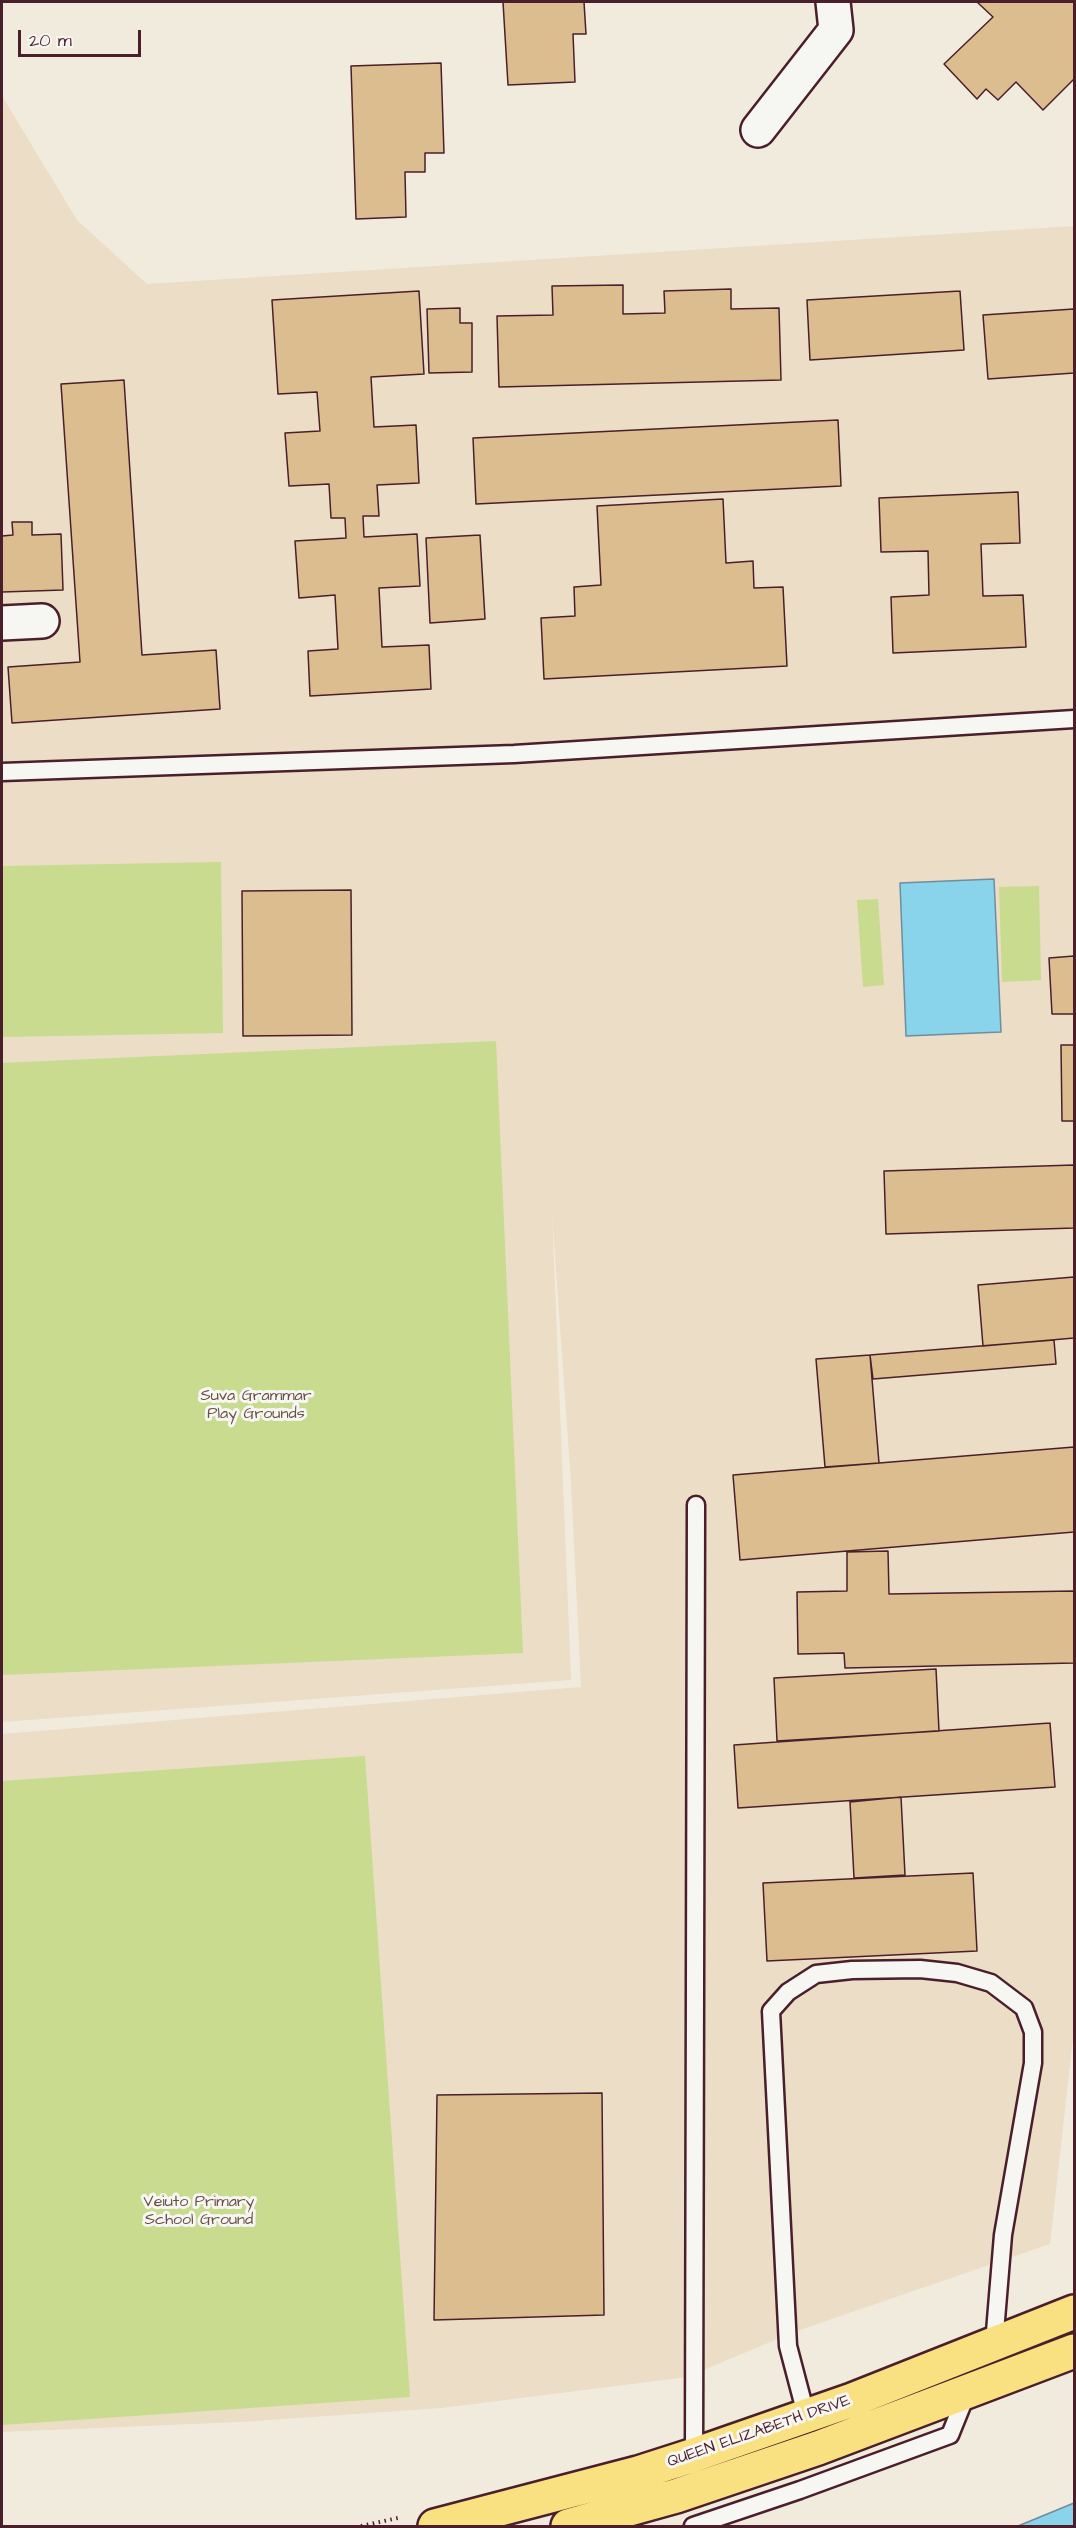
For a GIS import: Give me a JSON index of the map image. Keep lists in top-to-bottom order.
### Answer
{
  "streets": {
    "main road": ["QUEEN ELIZABETH DRIVE"]
  },
  "parks": ["Suva Grammar Play Grounds", "Veiuto Primary School Ground"],
  "scale_bar": "20 m"
}
